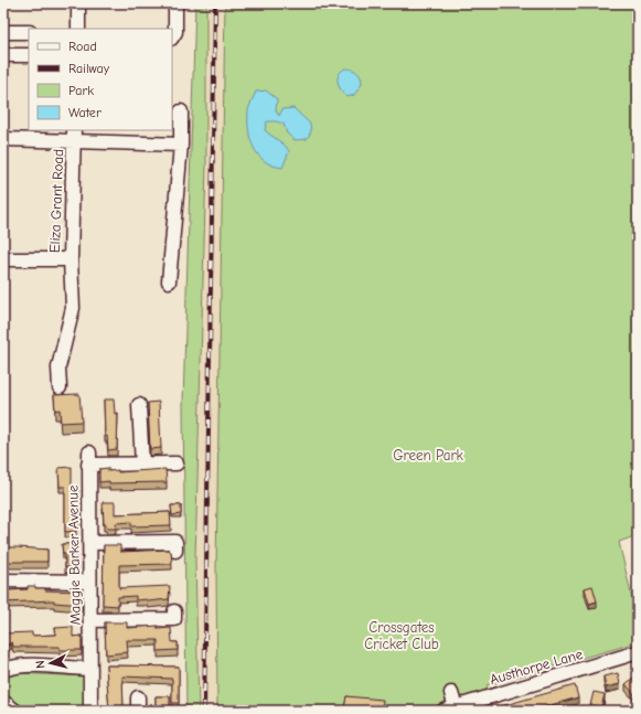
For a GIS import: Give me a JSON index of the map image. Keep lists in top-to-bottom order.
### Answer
{
  "streets": {
    "street": ["Eliza Grant Road", "Maggie Barker Avenue", "Austhorpe Lane"]
  },
  "parks": ["Green Park", "Crossgates Cricket Club"],
  "legend": [
    "Road",
    "Railway",
    "Park",
    "Water"
  ],
  "north": "left"
}
